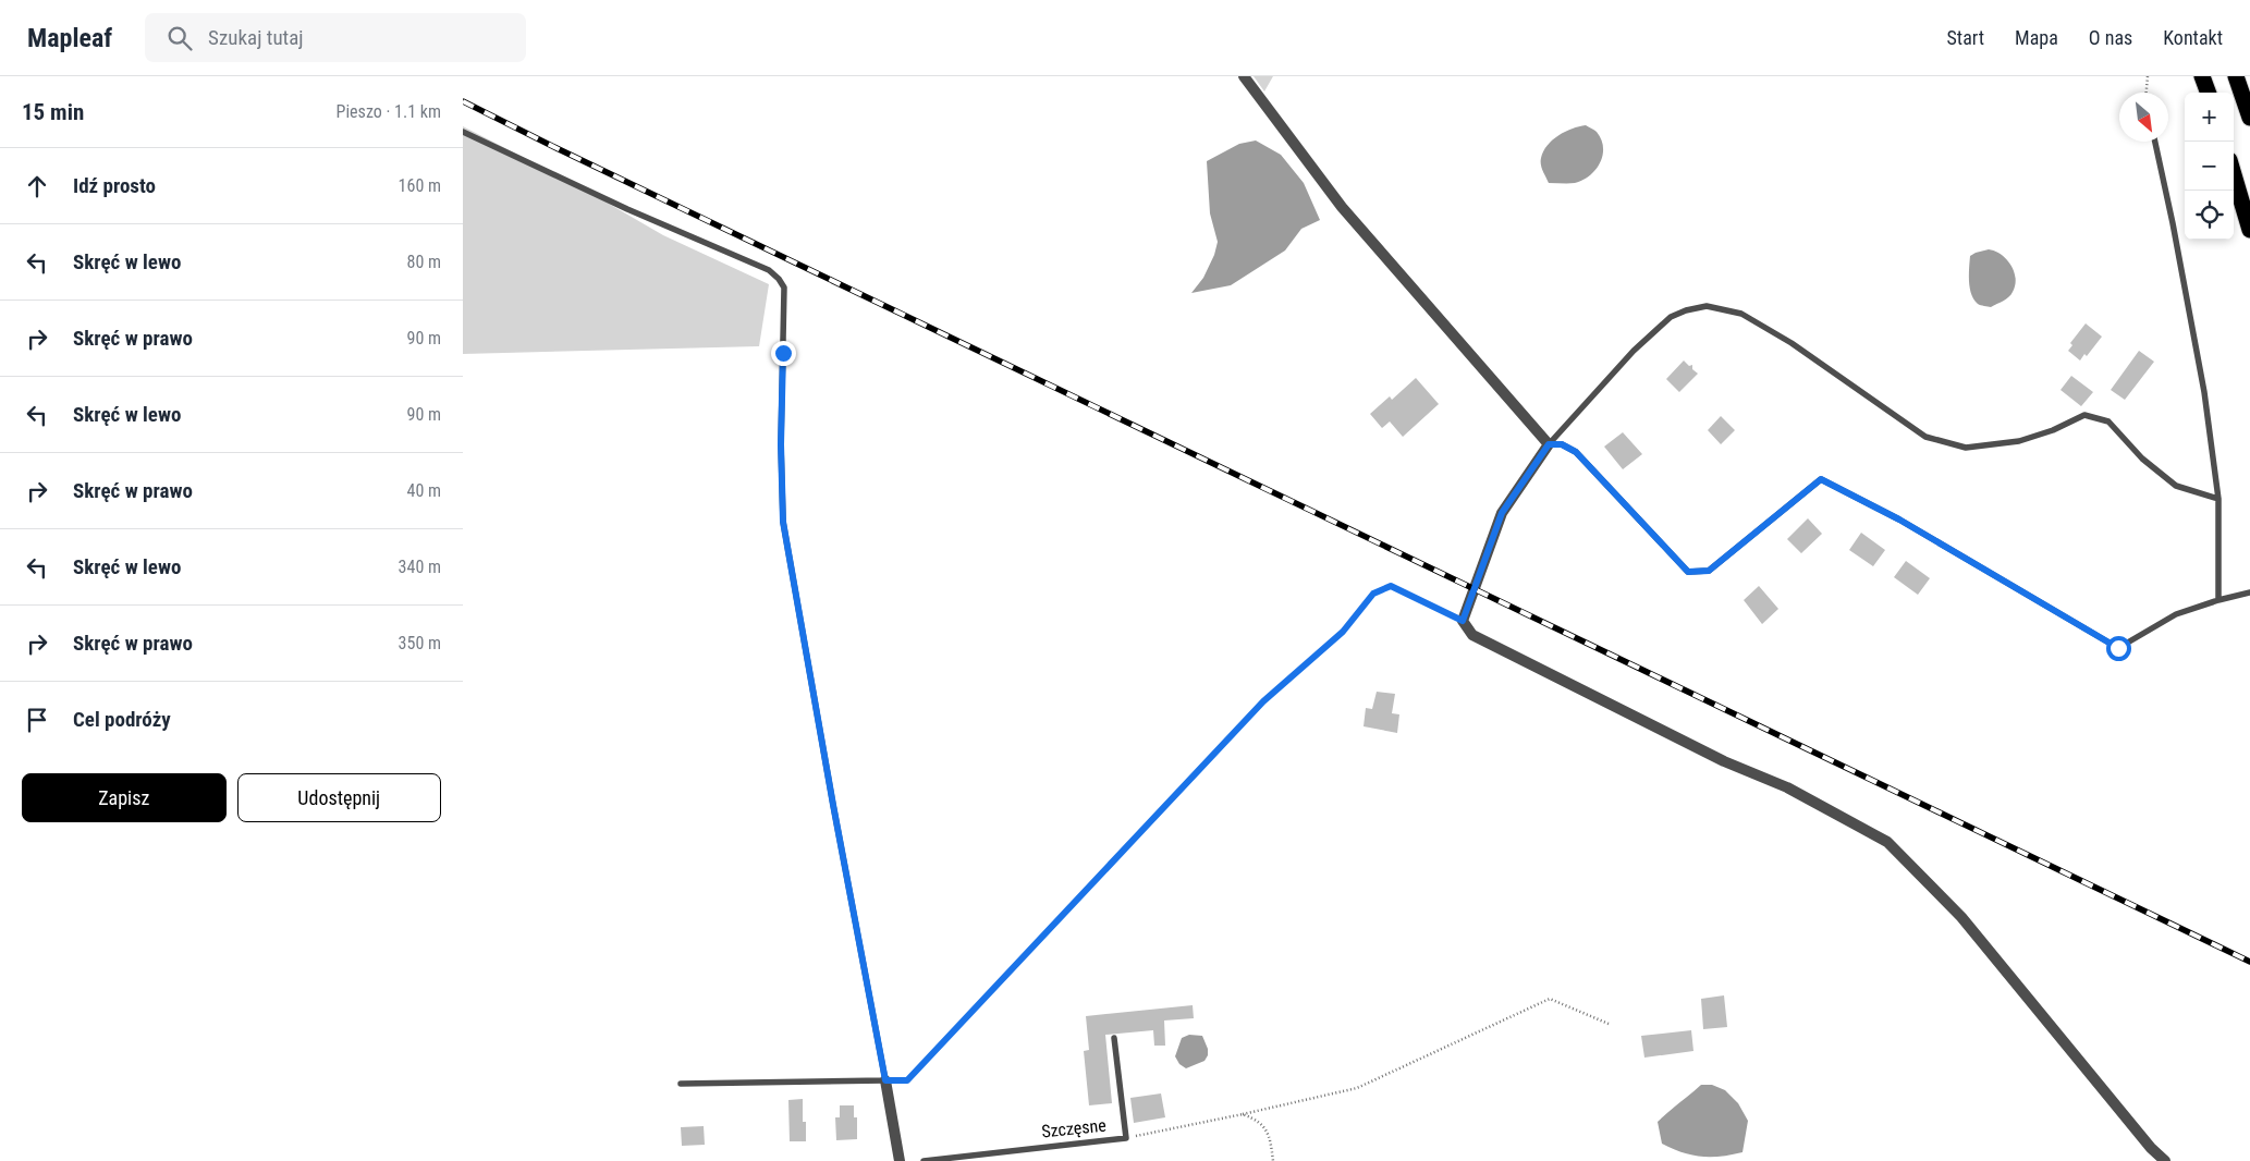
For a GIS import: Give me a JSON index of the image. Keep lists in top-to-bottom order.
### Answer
{
  "streets": {
    "lane": ["Szczęsne"]
  },
  "north": "bottom right",
  "page": {
    "header": "Mapleaf",
    "search": "Szukaj tutaj",
    "nav": [
      "Start",
      "Mapa",
      "O nas",
      "Kontakt"
    ],
    "heading": ["15 min", "Pieszo · 1.1 km"],
    "map_buttons": ["+", "−"],
    "list": [
      ["Idź prosto", "160 m"],
      ["Skręć w lewo", "80 m"],
      ["Skręć w prawo", "90 m"],
      ["Skręć w lewo", "90 m"],
      ["Skręć w prawo", "40 m"],
      ["Skręć w lewo", "340 m"],
      ["Skręć w prawo", "350 m"],
      "Cel podróży"
    ],
    "buttons": ["Zapisz", "Udostępnij"]
  }
}
